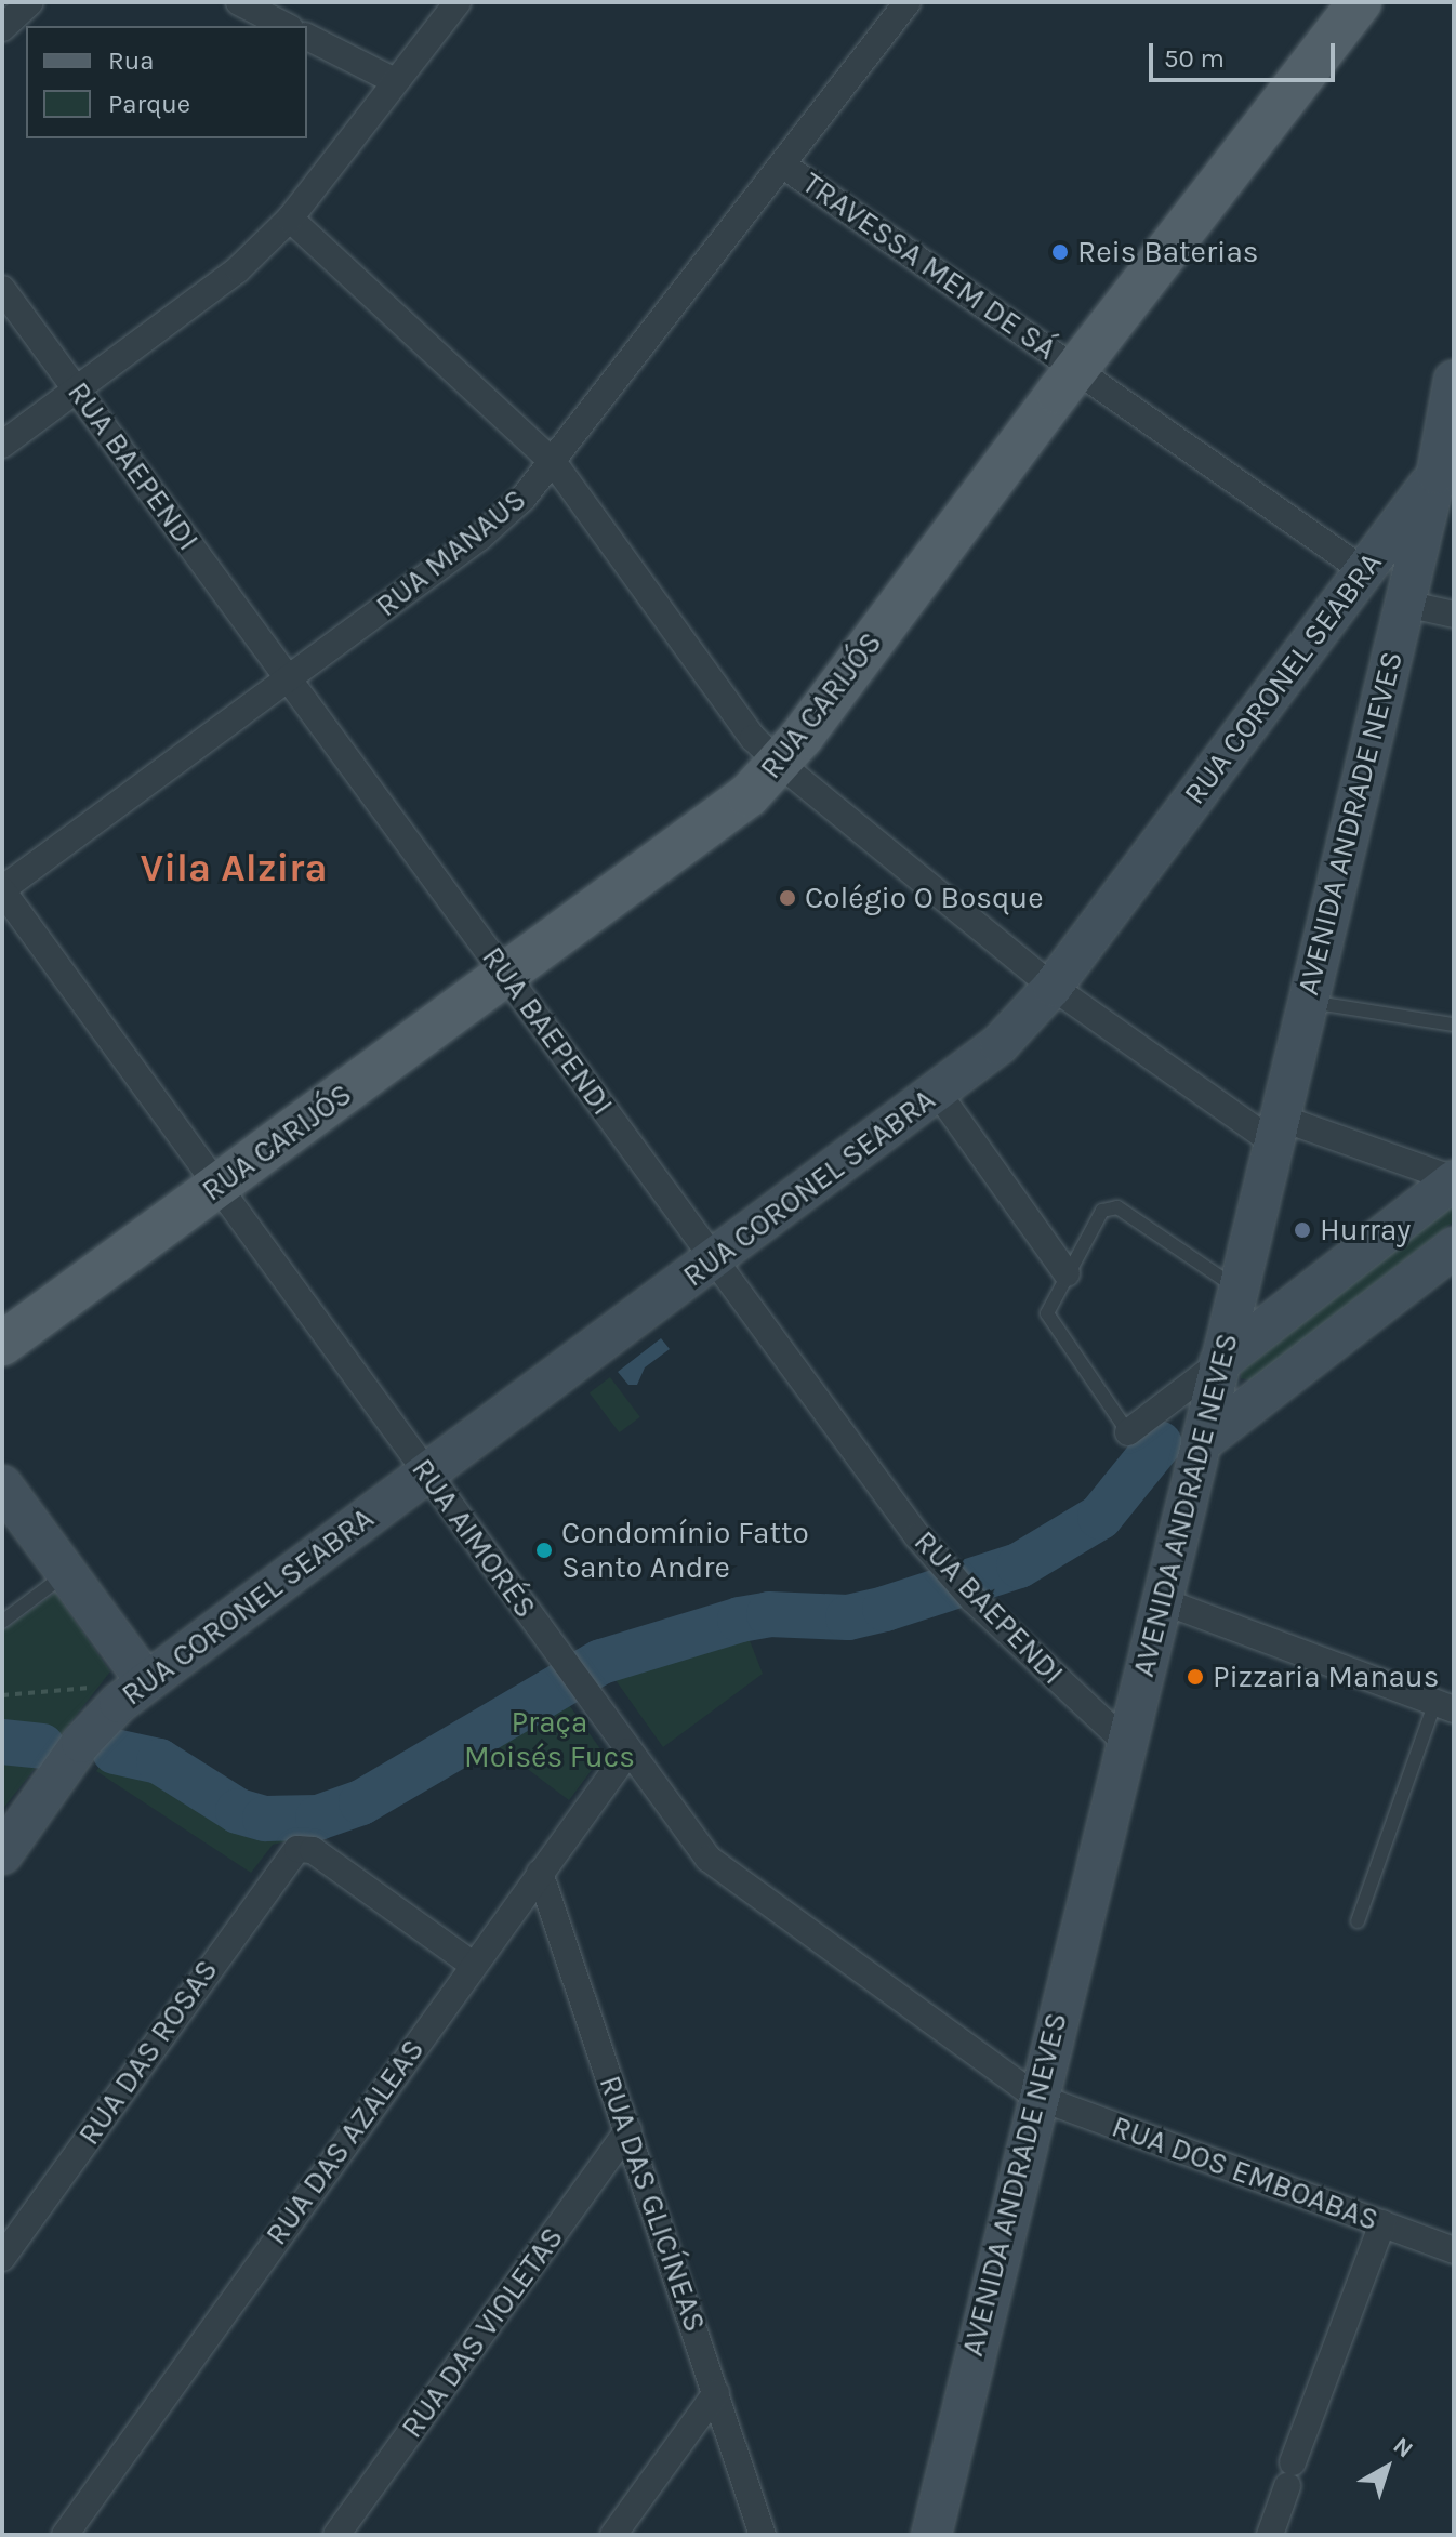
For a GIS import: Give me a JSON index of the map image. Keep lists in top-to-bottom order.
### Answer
{
  "streets": {
    "main road": ["RUA CORONEL SEABRA", "RUA CARIJÓS", "AVENIDA ANDRADE NEVES"],
    "street": [
      "TRAVESSA MEM DE SÁ",
      "RUA BAEPENDI",
      "RUA MANAUS",
      "RUA AIMORÉS",
      "RUA DAS ROSAS",
      "RUA DAS AZALEAS",
      "RUA DOS EMBOABAS",
      "RUA DAS GLICÍNEAS",
      "RUA DAS VIOLETAS"
    ]
  },
  "crossings": [
    ["TRAVESSA MEM DE SÁ", "RUA MANAUS"],
    ["TRAVESSA MEM DE SÁ", "RUA CORONEL SEABRA"],
    ["TRAVESSA MEM DE SÁ", "RUA CARIJÓS"],
    ["RUA BAEPENDI", "RUA MANAUS"],
    ["RUA BAEPENDI", "RUA CORONEL SEABRA"],
    ["RUA BAEPENDI", "RUA CARIJÓS"],
    ["RUA BAEPENDI", "AVENIDA ANDRADE NEVES"],
    ["RUA MANAUS", "RUA AIMORÉS"],
    ["RUA CORONEL SEABRA", "AVENIDA ANDRADE NEVES"],
    ["RUA CORONEL SEABRA", "RUA AIMORÉS"],
    ["RUA CARIJÓS", "RUA AIMORÉS"],
    ["AVENIDA ANDRADE NEVES", "RUA AIMORÉS"],
    ["AVENIDA ANDRADE NEVES", "RUA DOS EMBOABAS"],
    ["RUA AIMORÉS", "RUA DAS AZALEAS"],
    ["RUA AIMORÉS", "RUA DOS EMBOABAS"],
    ["RUA DAS ROSAS", "RUA DAS AZALEAS"],
    ["RUA DAS AZALEAS", "RUA DAS GLICÍNEAS"],
    ["RUA DAS GLICÍNEAS", "RUA DAS VIOLETAS"]
  ],
  "districts": ["Vila Alzira"],
  "parks": ["Praça Moisés Fucs"],
  "places": [
    "Reis Baterias",
    "Colégio O Bosque",
    "Hurray",
    "Condomínio Fatto Santo Andre",
    "Pizzaria Manaus"
  ],
  "legend": ["Rua", "Parque"],
  "scale_bar": "50 m",
  "north": "top right"
}
